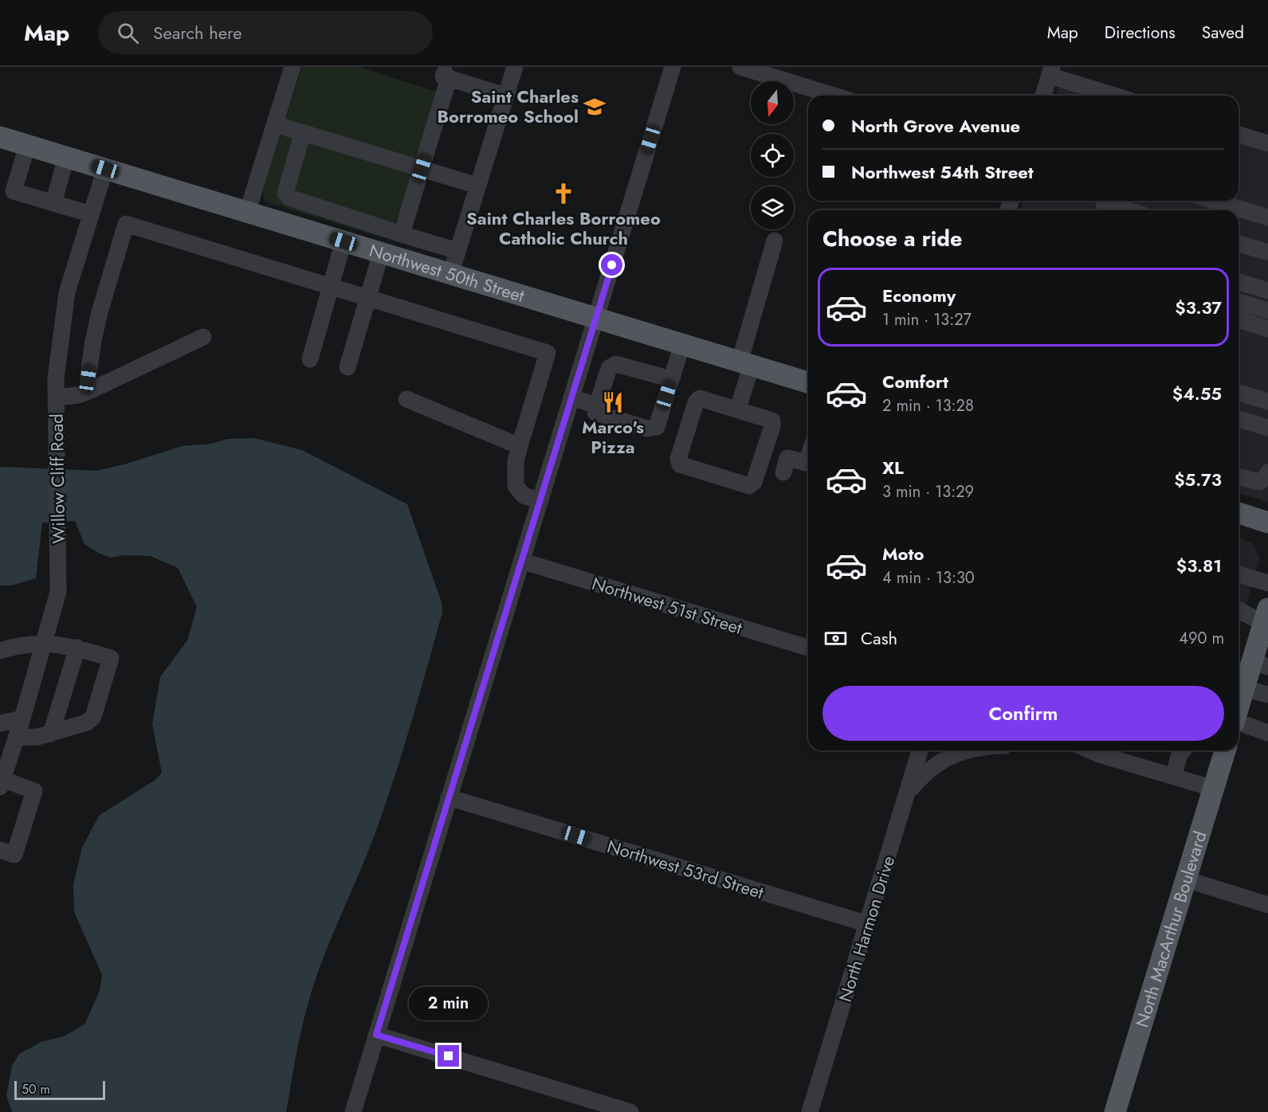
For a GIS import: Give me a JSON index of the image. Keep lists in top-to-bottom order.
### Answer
{
  "streets": {
    "main road": ["Northwest 50th Street", "North MacArthur Boulevard"],
    "street": [
      "Willow Cliff Road",
      "Northwest 51st Street",
      "Northwest 53rd Street",
      "North Harmon Drive"
    ]
  },
  "crossings": [
    ["Northwest 50th Street", "Willow Cliff Road"],
    ["Northwest 53rd Street", "North Harmon Drive"]
  ],
  "places": {
    "school or university": ["Saint Charles Borromeo School"],
    "church": ["Saint Charles Borromeo Catholic Church"],
    "restaurant": ["Marco's Pizza"]
  },
  "scale_bar": "50 m",
  "north": "bottom",
  "page": {
    "header": "Map",
    "search": "Search here",
    "nav": ["Map", "Directions", "Saved"],
    "banner": ["North Grove Avenue", "Northwest 54th Street"],
    "heading": "Choose a ride",
    "list": [
      {
        "name": "Economy",
        "note": "1 min · 13:27",
        "value": "$3.37"
      },
      {
        "name": "Comfort",
        "note": "2 min · 13:28",
        "value": "$4.55"
      },
      {
        "name": "XL",
        "note": "3 min · 13:29",
        "value": "$5.73"
      },
      {
        "name": "Moto",
        "note": "4 min · 13:30",
        "value": "$3.81"
      }
    ],
    "pay": ["Cash", "490 m"],
    "buttons": "Confirm",
    "bubble": "2 min",
    "scale": "50 m"
  }
}
